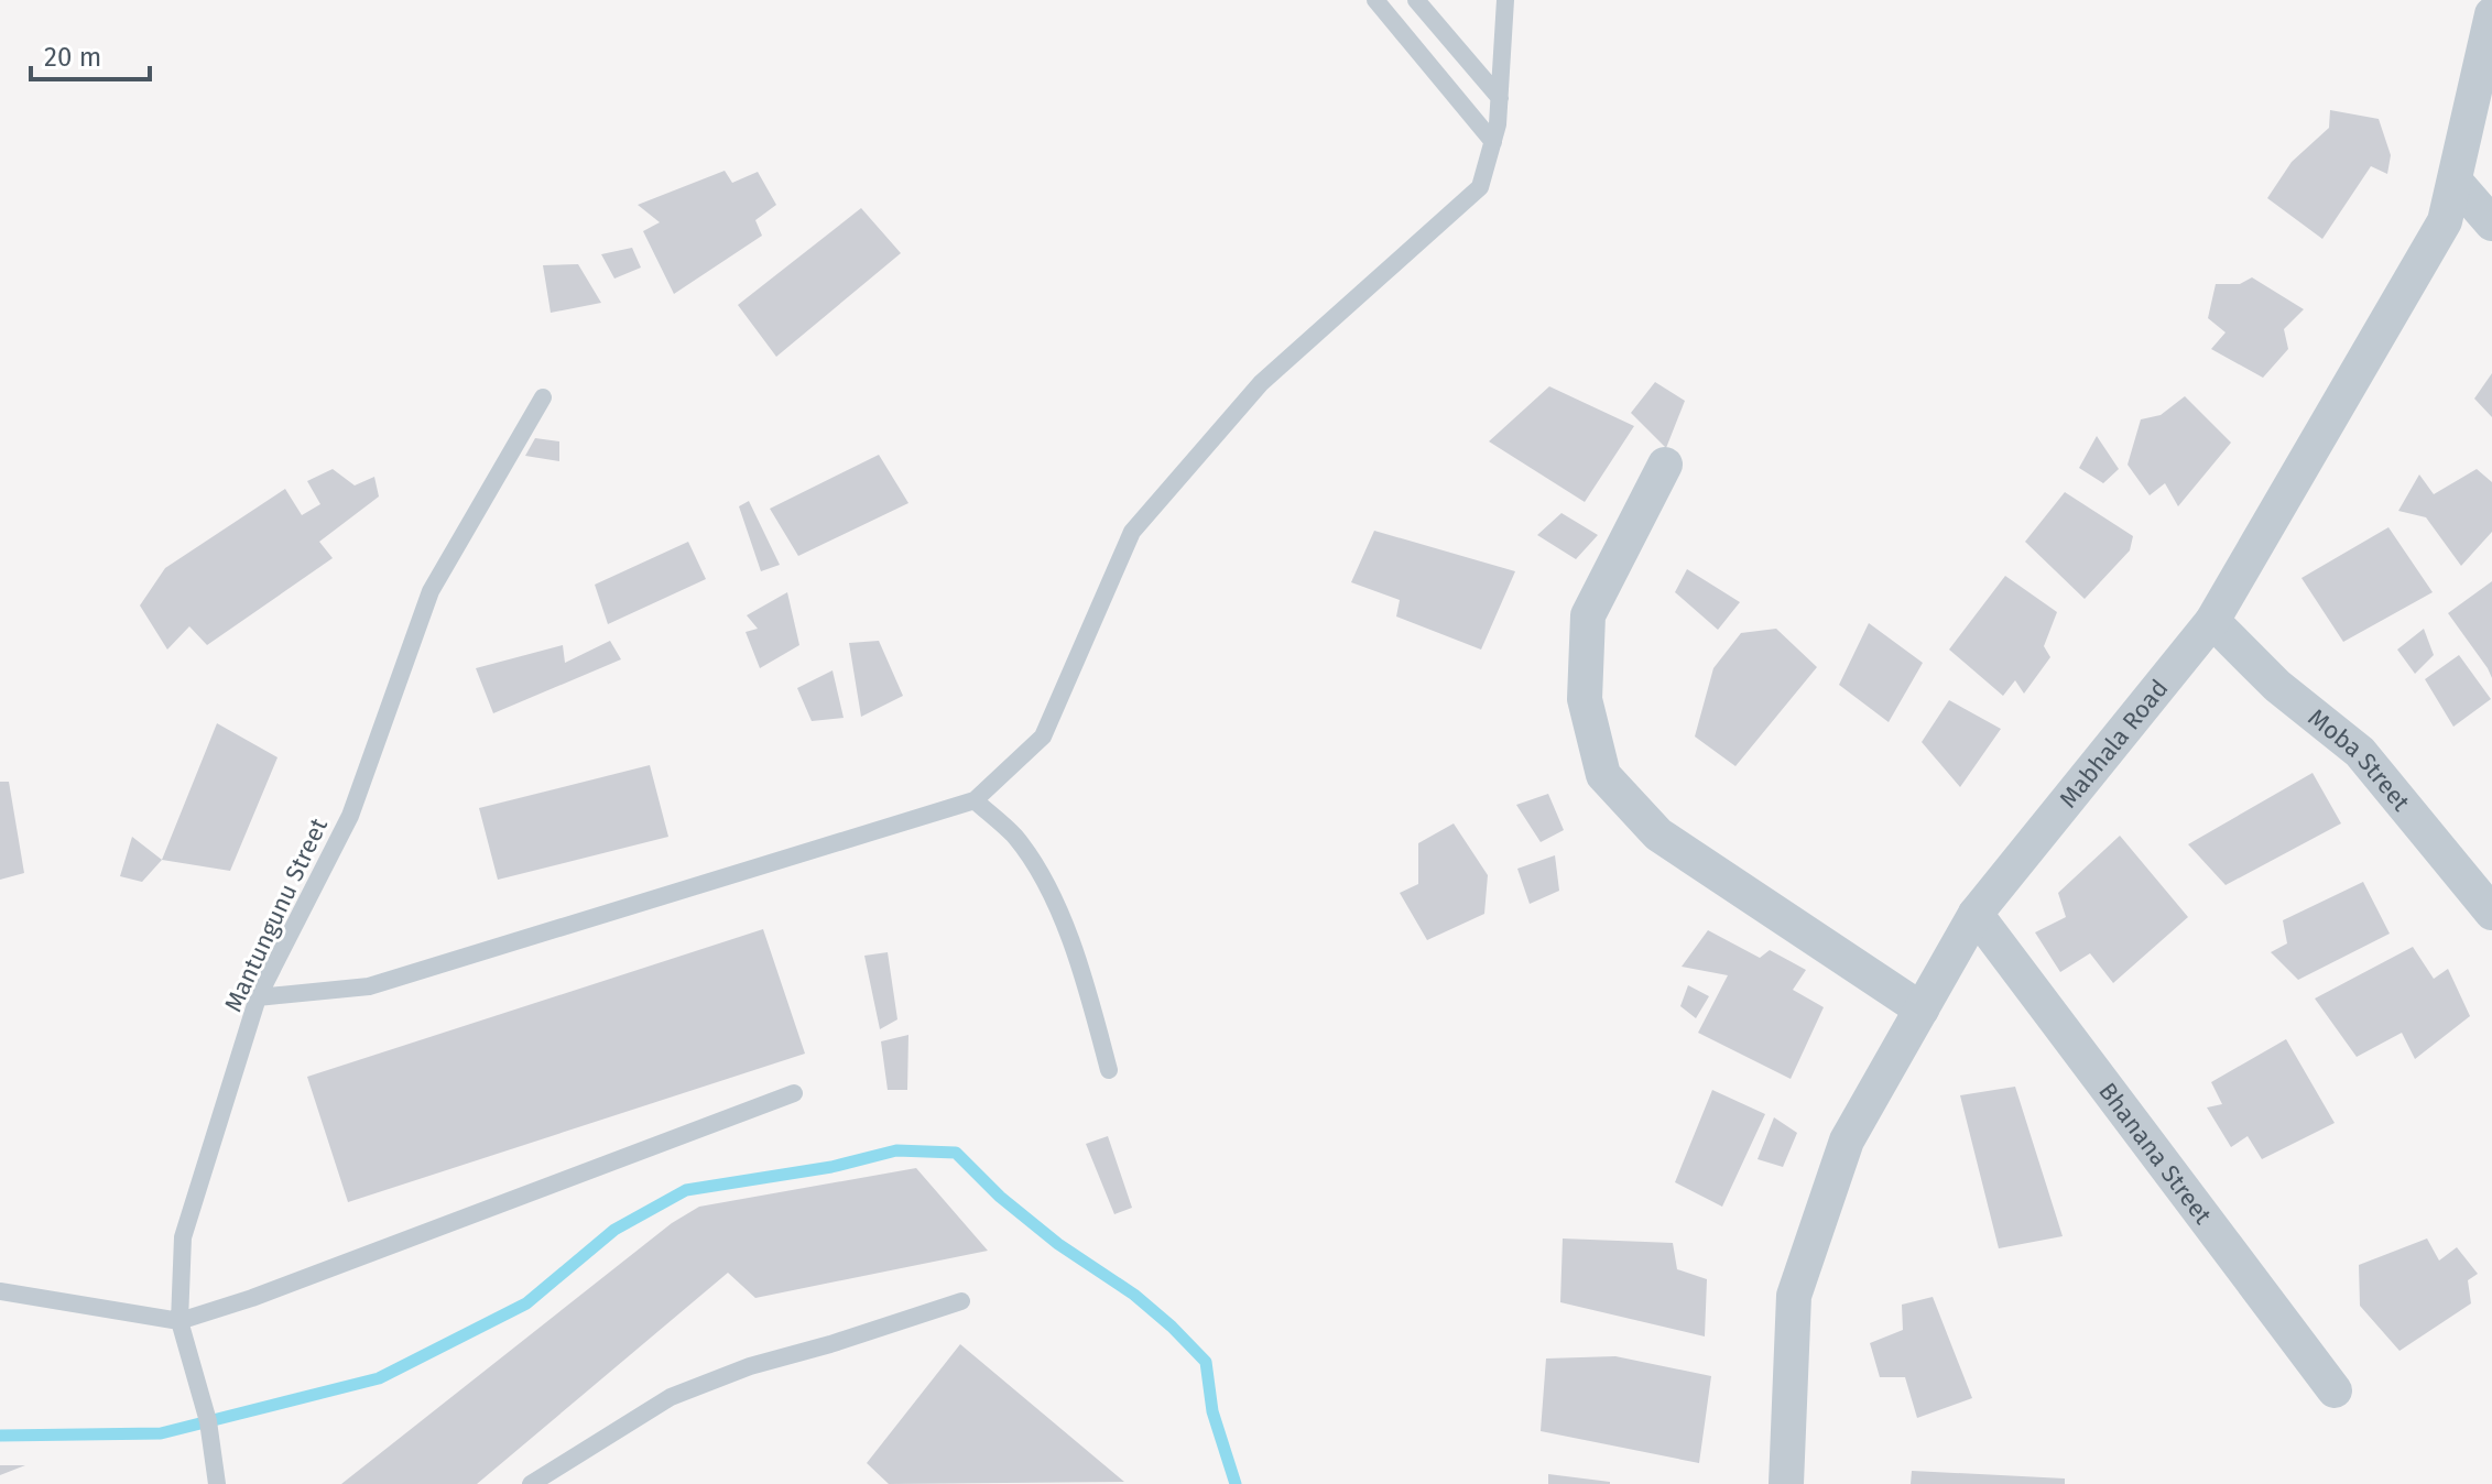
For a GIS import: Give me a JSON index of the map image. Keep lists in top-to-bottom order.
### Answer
{
  "streets": {
    "street": ["Mabhala Road", "Moba Street", "Bhanana Street"],
    "lane": ["Mantungunu Street"]
  },
  "crossings": [
    ["Mabhala Road", "Moba Street"],
    ["Mabhala Road", "Bhanana Street"]
  ],
  "scale_bar": "20 m"
}
